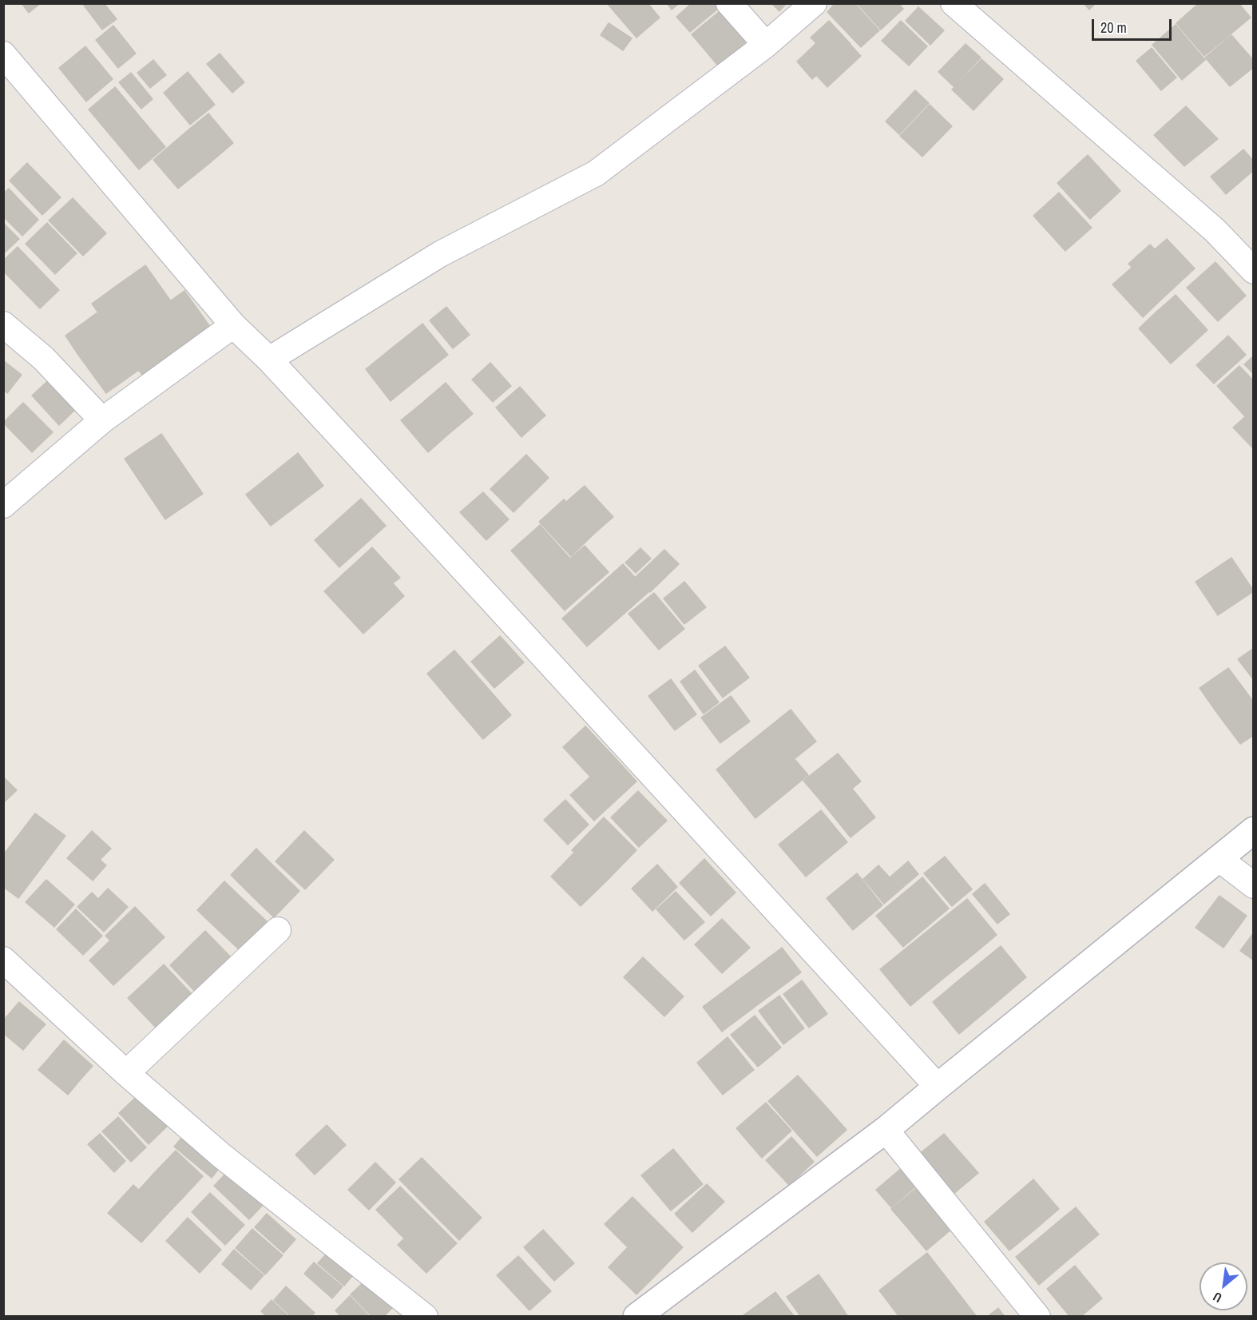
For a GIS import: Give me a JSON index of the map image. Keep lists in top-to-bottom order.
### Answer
{
  "scale_bar": "20 m",
  "north": "bottom left"
}
